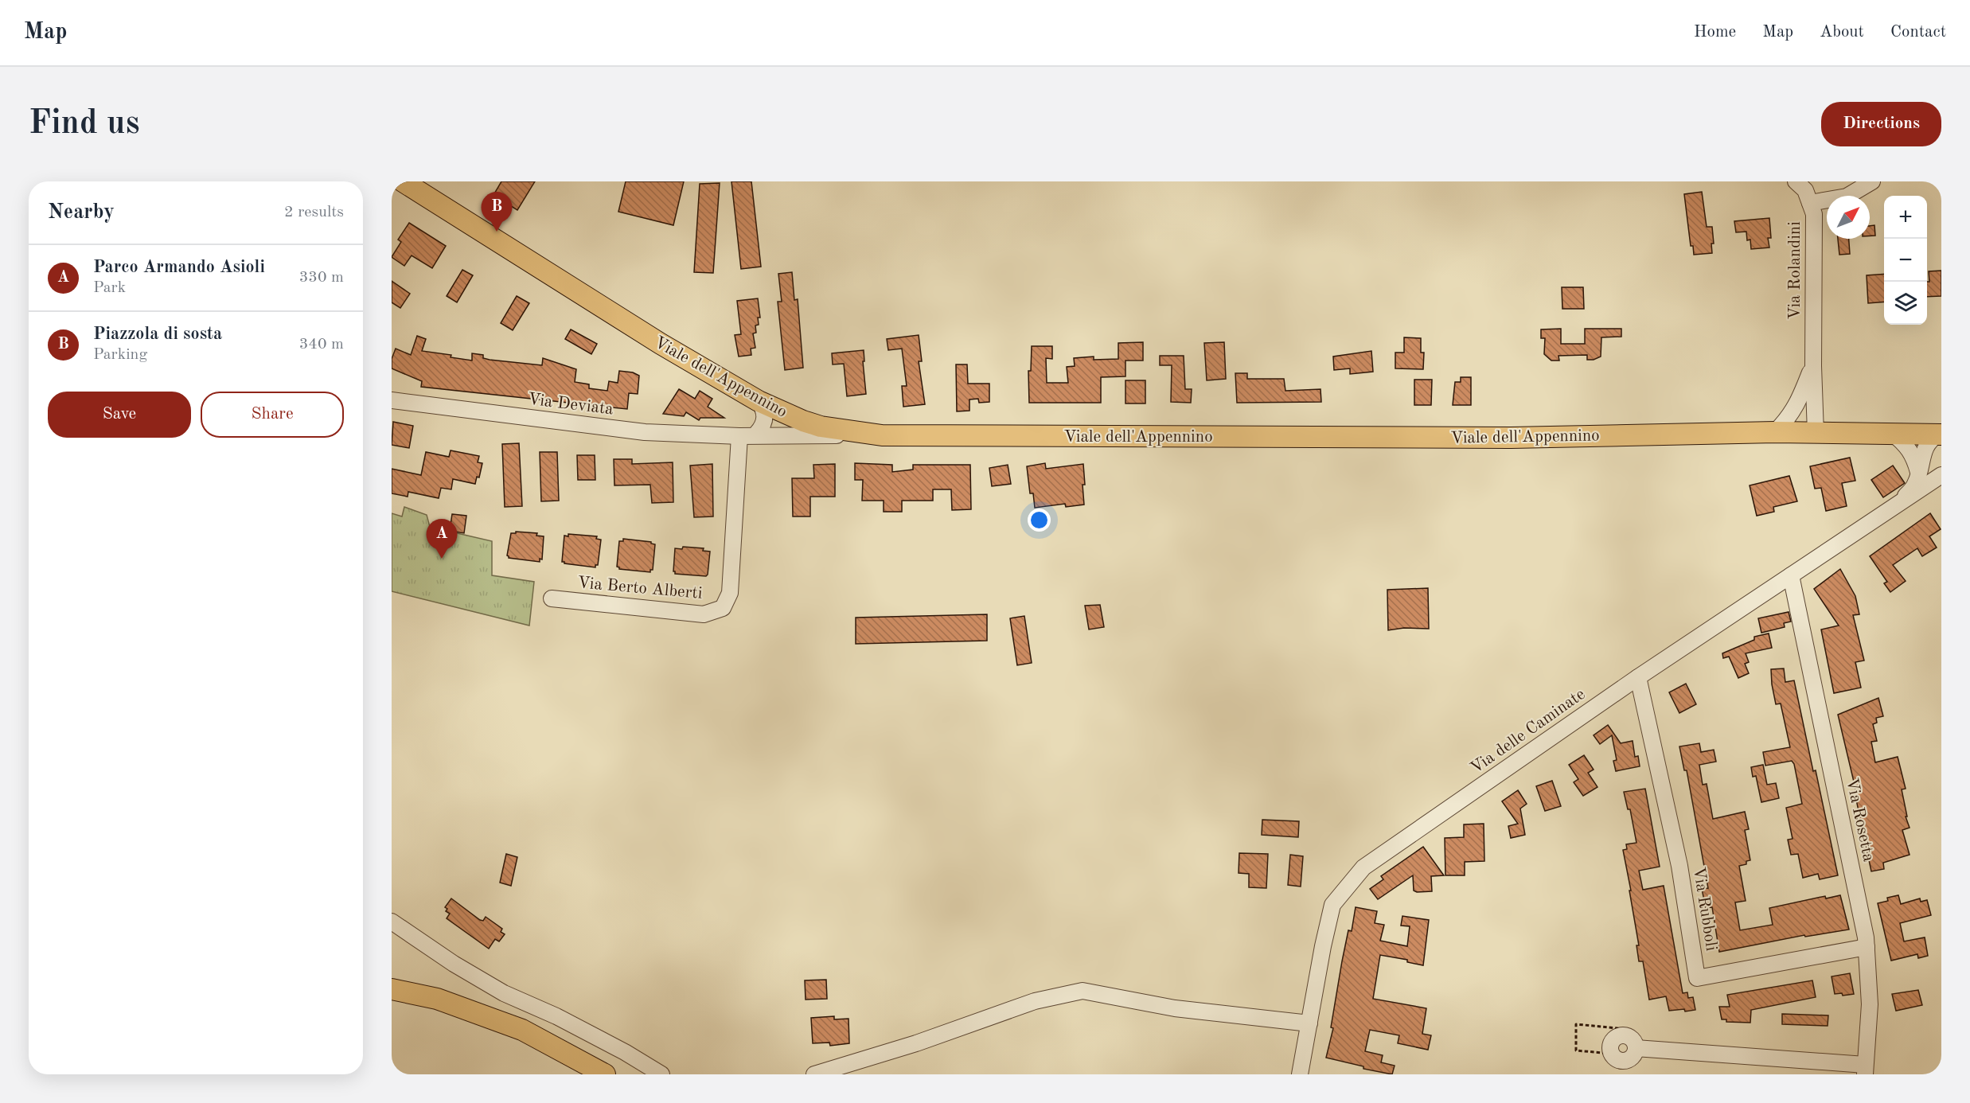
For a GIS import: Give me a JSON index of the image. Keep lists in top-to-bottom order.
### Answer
{
  "streets": {
    "main road": ["Viale dell'Appennino"],
    "street": [
      "Via Rolandini",
      "Via Deviata",
      "Via Berto Alberti",
      "Via delle Caminate",
      "Via Rosetta",
      "Via Rubboli"
    ]
  },
  "crossings": [
    ["Via Rolandini", "Viale dell'Appennino"],
    ["Viale dell'Appennino", "Via Deviata"],
    ["Viale dell'Appennino", "Via delle Caminate"],
    ["Via Deviata", "Via Berto Alberti"],
    ["Via delle Caminate", "Via Rosetta"],
    ["Via delle Caminate", "Via Rubboli"],
    ["Via Rosetta", "Via Rubboli"]
  ],
  "north": "top right",
  "page": {
    "header": "Map",
    "nav": [
      "Home",
      "Map",
      "About",
      "Contact"
    ],
    "buttons": [
      "Directions",
      ["Save", "Share"]
    ],
    "title": "Find us",
    "heading": ["Nearby", "2 results"],
    "pins": ["B", "A"],
    "map_buttons": ["+", "−"],
    "list": [
      {
        "mark": "A",
        "name": "Parco Armando Asioli",
        "note": "Park",
        "value": "330 m"
      },
      {
        "mark": "B",
        "name": "Piazzola di sosta",
        "note": "Parking",
        "value": "340 m"
      }
    ]
  }
}
